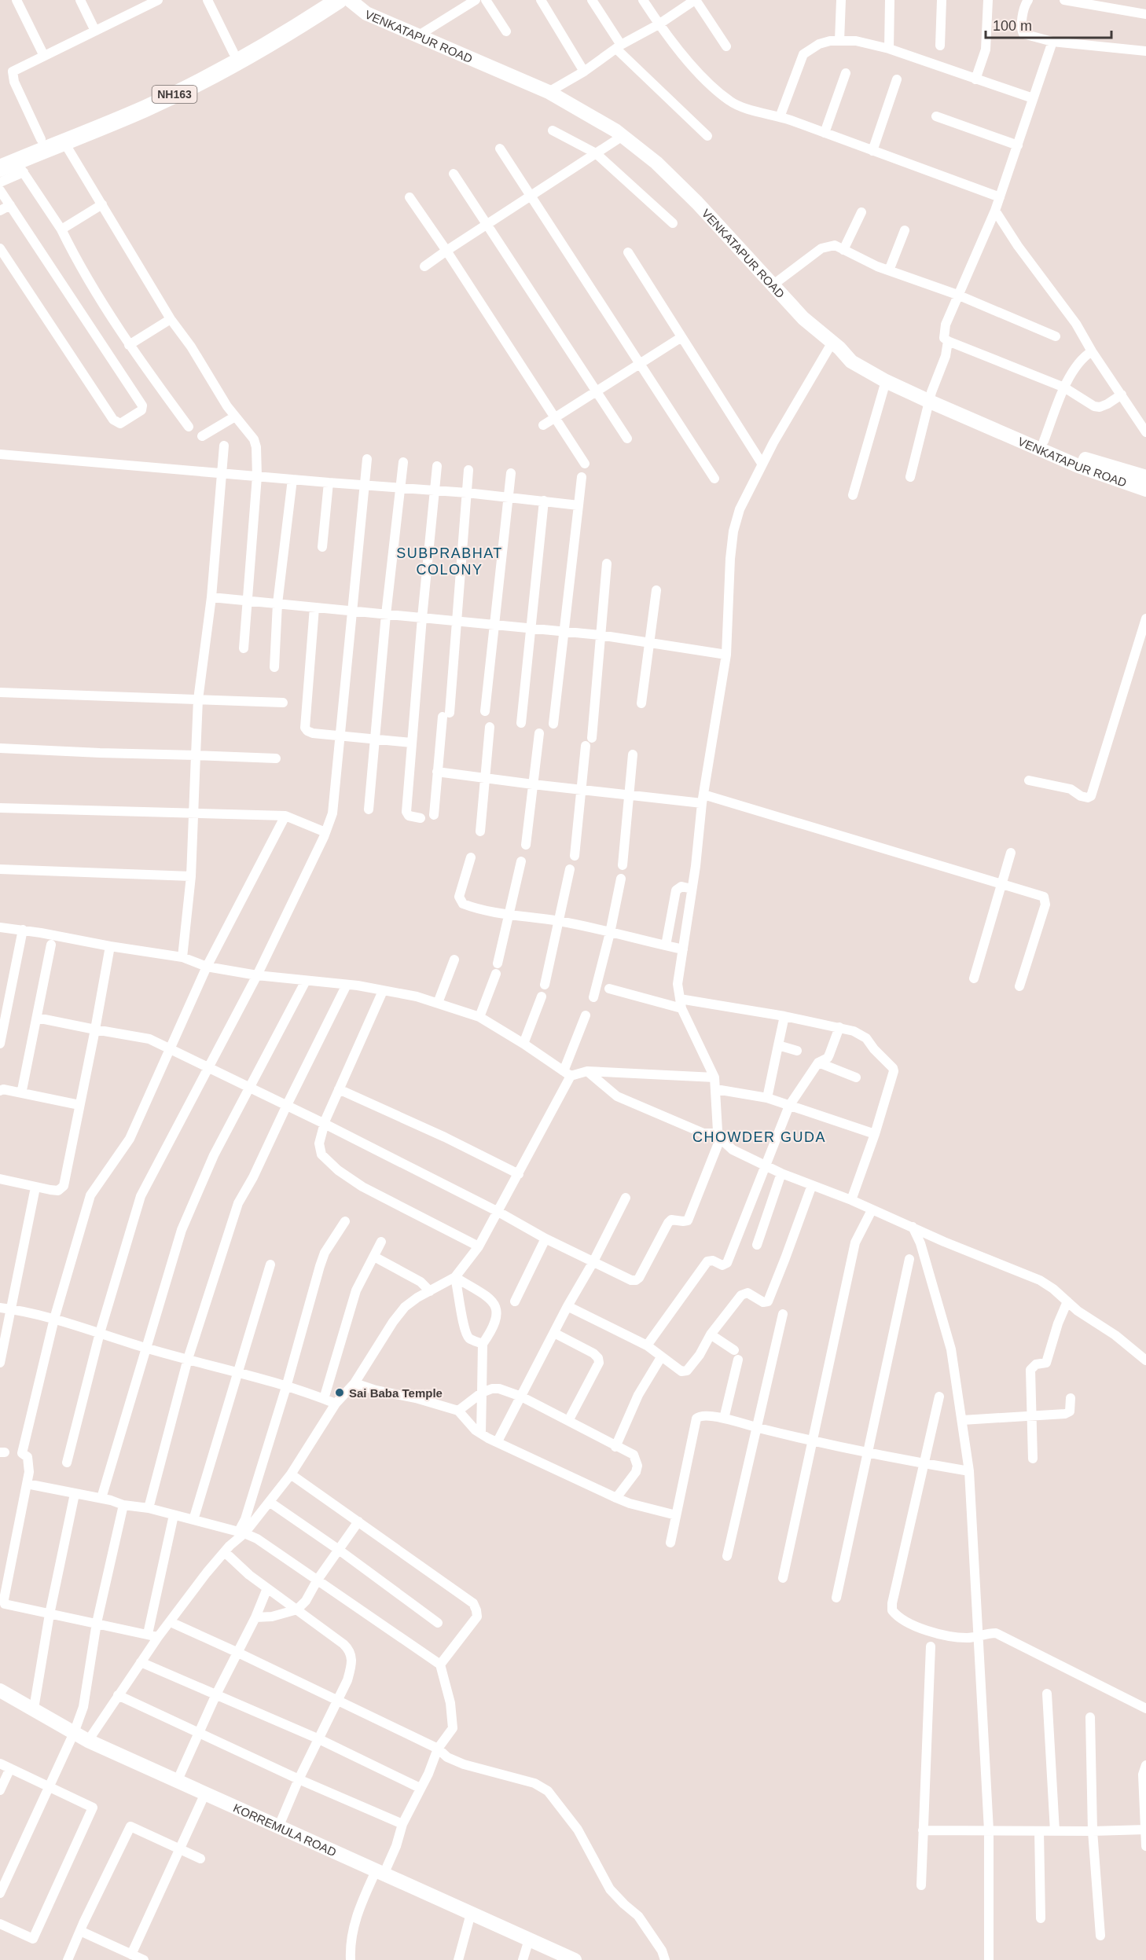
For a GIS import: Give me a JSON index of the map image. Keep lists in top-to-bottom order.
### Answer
{
  "streets": {
    "highway": ["NH163"],
    "street": ["VENKATAPUR ROAD", "KORREMULA ROAD"]
  },
  "districts": ["SUBPRABHAT COLONY", "CHOWDER GUDA"],
  "places": ["Sai Baba Temple"],
  "scale_bar": "100 m"
}
